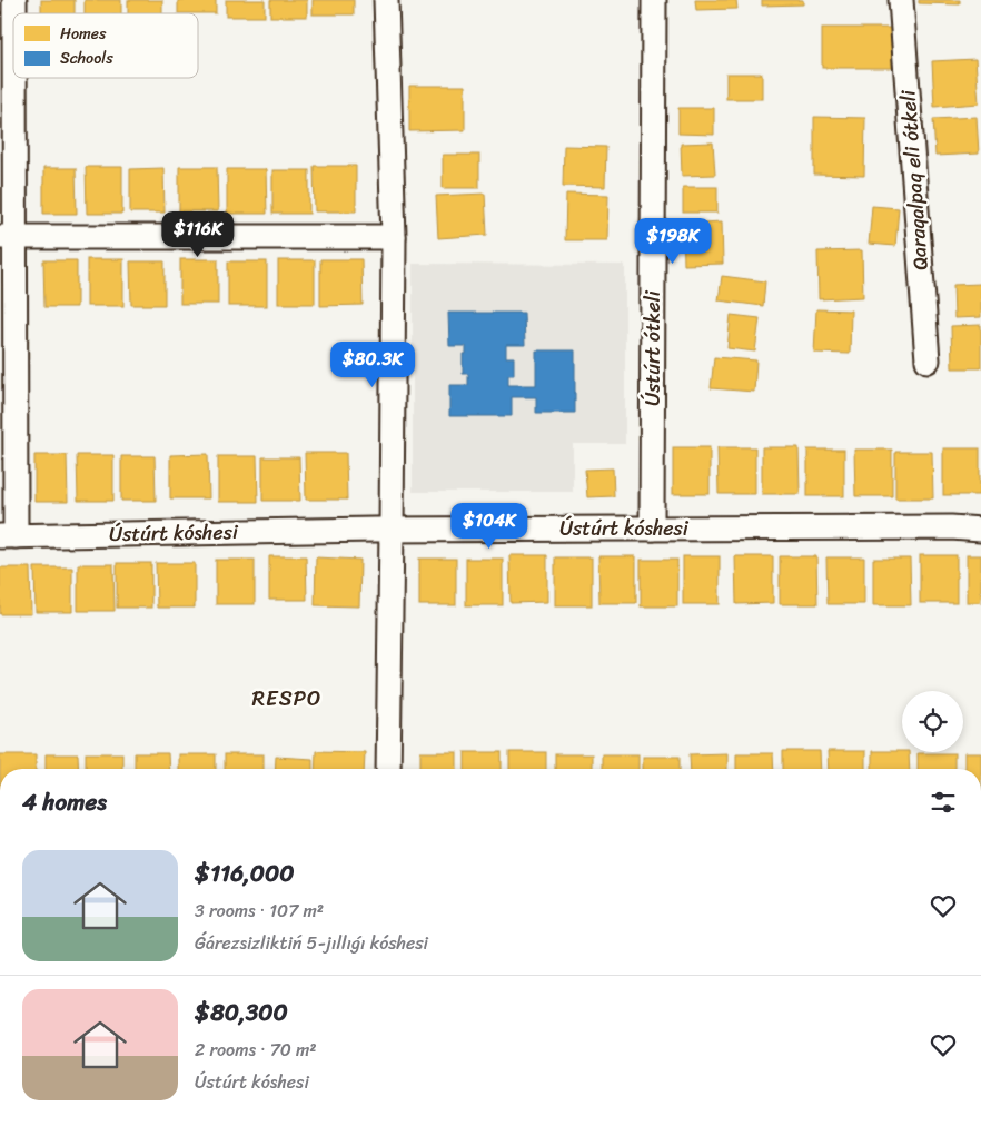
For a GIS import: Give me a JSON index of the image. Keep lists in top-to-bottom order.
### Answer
{
  "streets": {
    "street": ["Qaraqalpaq eli ótkeli", "Ústúrt ótkeli", "Ústúrt kóshesi"]
  },
  "crossings": [
    ["Ústúrt ótkeli", "Ústúrt kóshesi"]
  ],
  "districts": ["RESPO"],
  "legend": ["Homes", "Schools"],
  "page": {
    "price": [
      "$116K",
      "$198K",
      "$80.3K",
      "$104K"
    ],
    "heading": "4 homes",
    "list": [
      {
        "name": "$116,000",
        "note": "3 rooms · 107 m² · Ǵárezsizliktiń 5-jıllıǵı kóshesi"
      },
      {
        "name": "$80,300",
        "note": "2 rooms · 70 m² · Ústúrt kóshesi"
      }
    ]
  }
}
